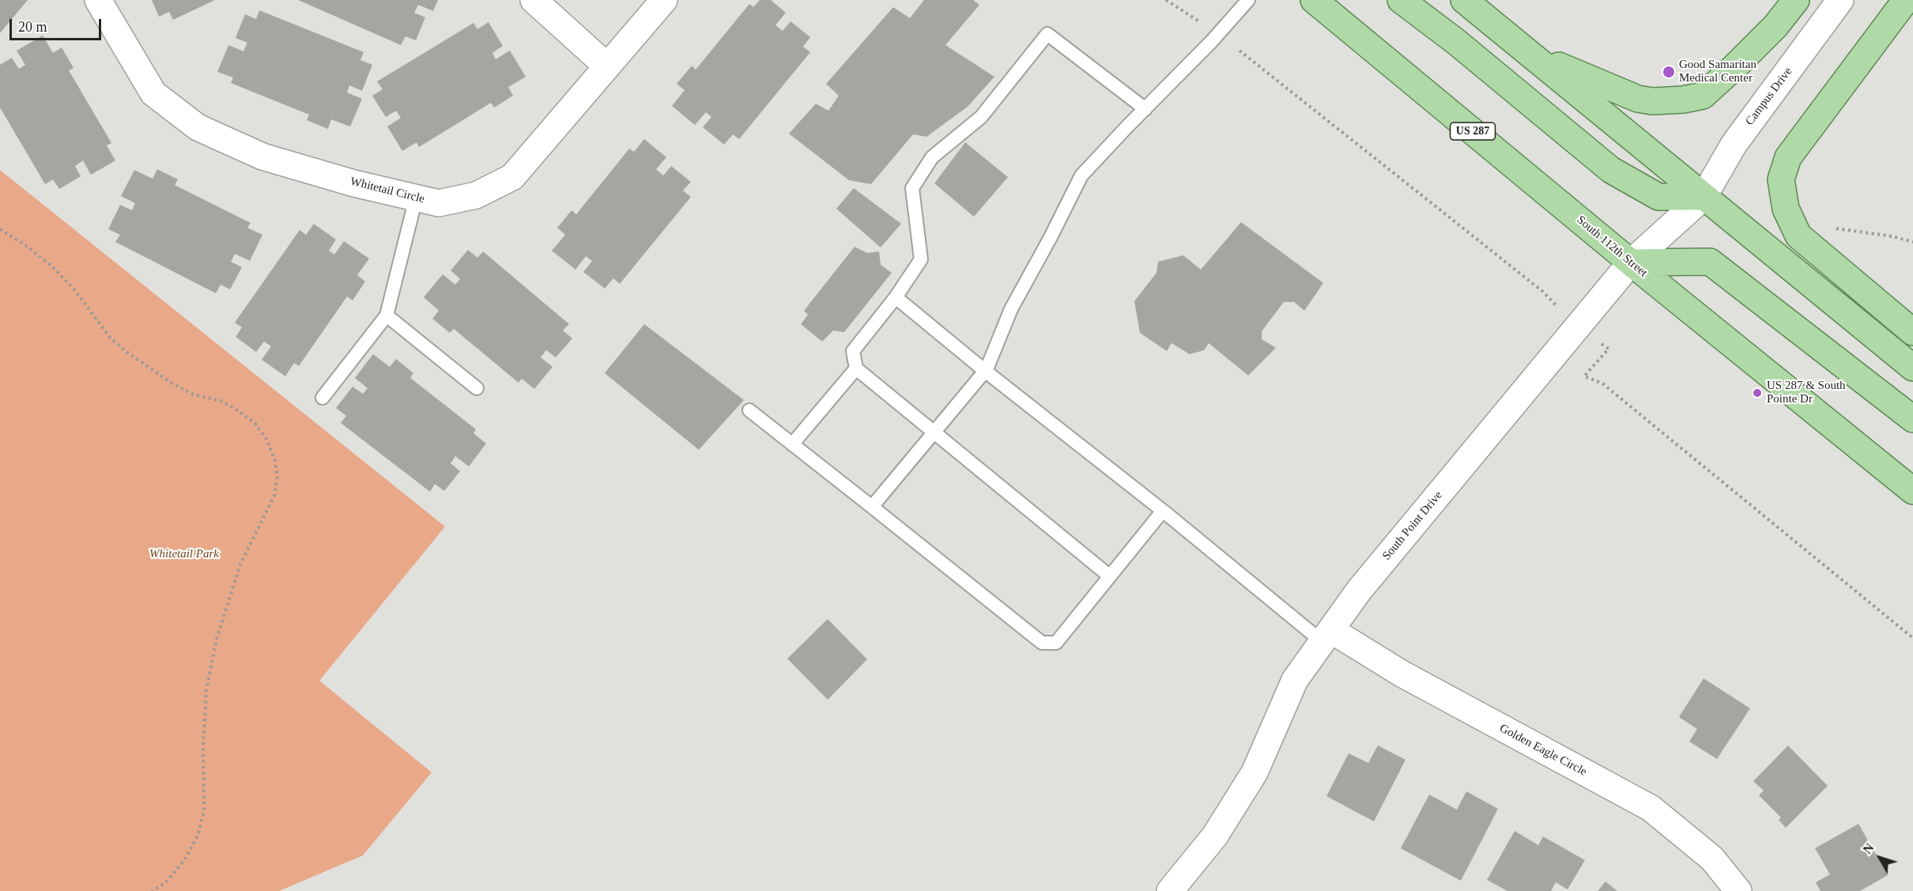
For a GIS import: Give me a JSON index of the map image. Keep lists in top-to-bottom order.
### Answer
{
  "streets": {
    "main road": ["US 287", "South 112th Street"],
    "street": [
      "Campus Drive",
      "Whitetail Circle",
      "South Point Drive",
      "Golden Eagle Circle"
    ]
  },
  "crossings": [
    ["Campus Drive", "South Point Drive"],
    ["South 112th Street", "South Point Drive"],
    ["South Point Drive", "Golden Eagle Circle"]
  ],
  "parks": ["Whitetail Park"],
  "places": ["Good Samaritan Medical Center", "US 287 & South Pointe Dr"],
  "scale_bar": "20 m",
  "north": "top left"
}
